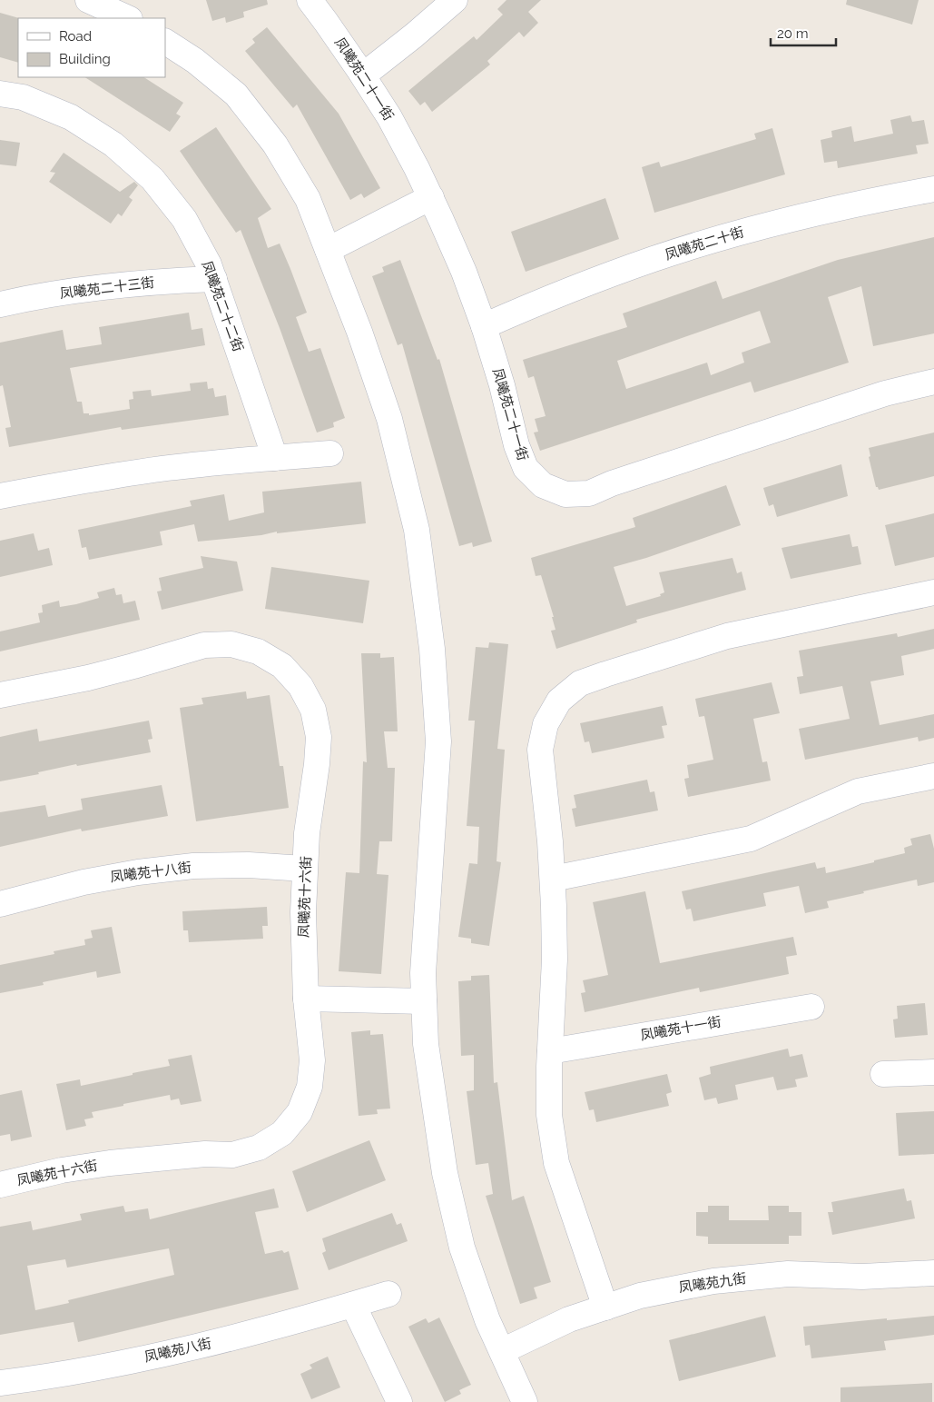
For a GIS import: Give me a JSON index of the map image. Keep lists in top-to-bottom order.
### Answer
{
  "streets": {
    "street": [
      "凤曦苑二十一街",
      "凤曦苑二十街",
      "凤曦苑二十三街",
      "凤曦苑二十二街",
      "凤曦苑十八街",
      "凤曦苑十六街",
      "凤曦苑十一街",
      "凤曦苑九街",
      "凤曦苑八街"
    ]
  },
  "crossings": [
    ["凤曦苑二十一街", "凤曦苑二十街"],
    ["凤曦苑二十三街", "凤曦苑二十二街"],
    ["凤曦苑十八街", "凤曦苑十六街"]
  ],
  "legend": ["Road", "Building"],
  "scale_bar": "20 m"
}
